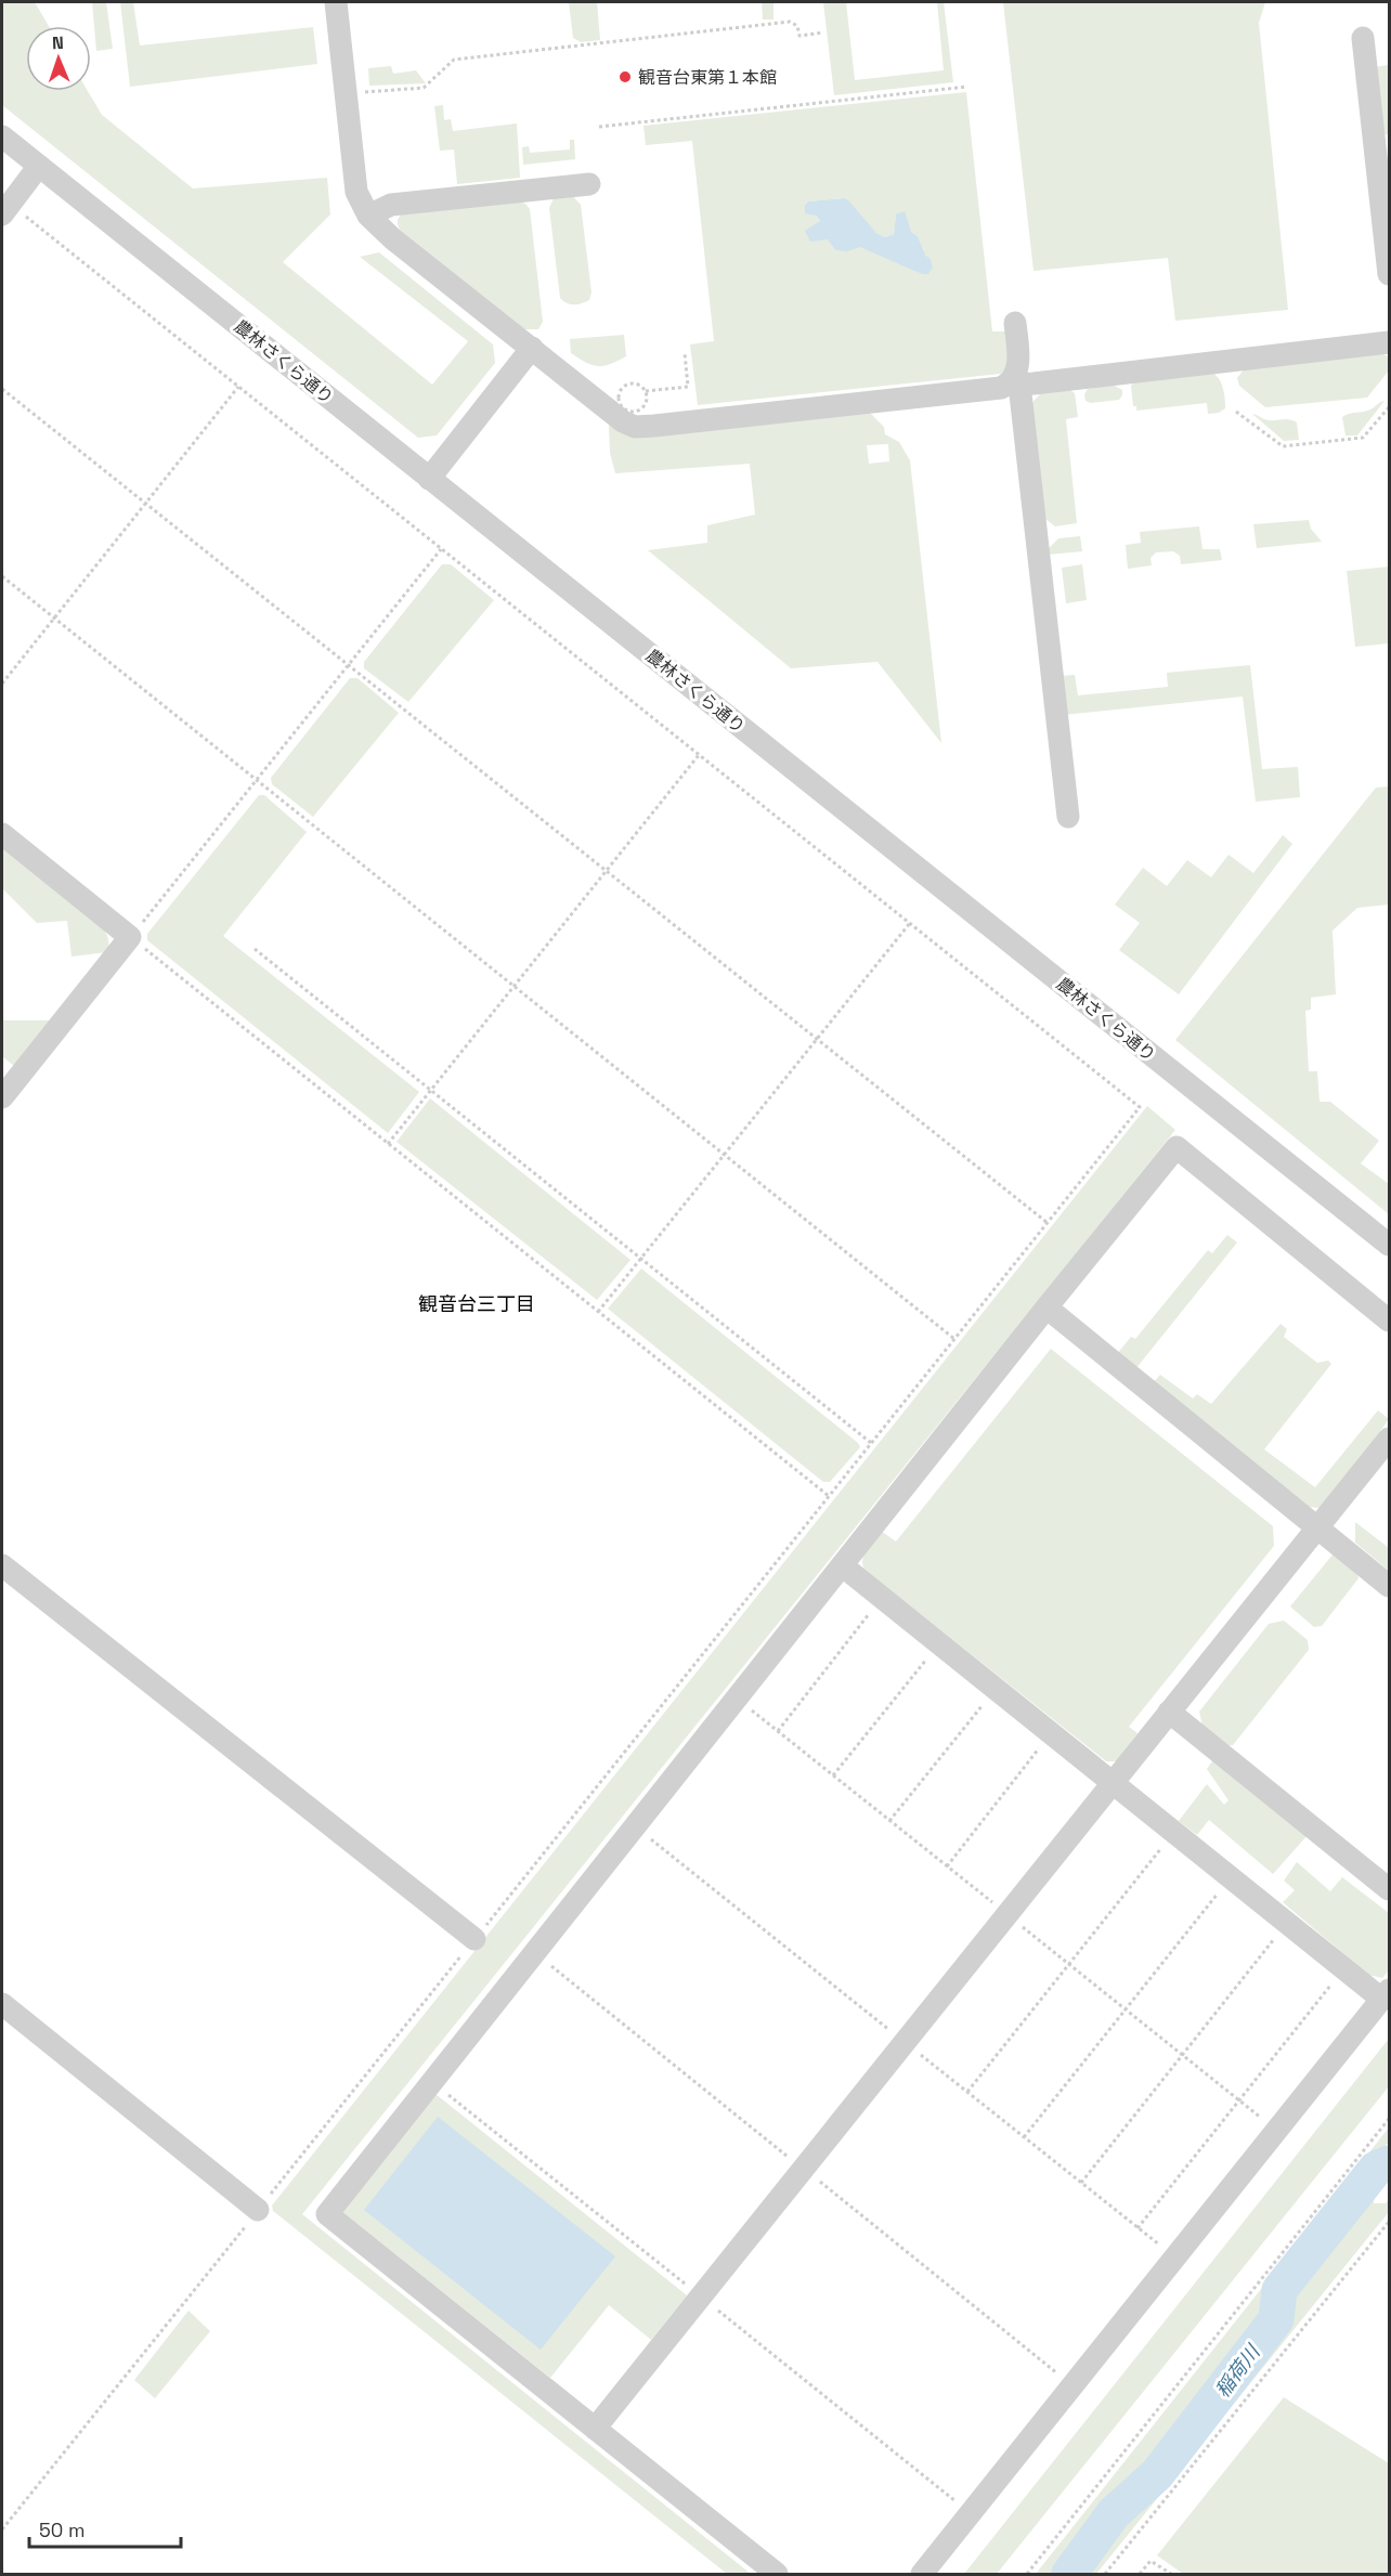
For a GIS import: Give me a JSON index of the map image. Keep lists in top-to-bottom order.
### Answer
{
  "streets": {
    "street": ["農林さくら通り"]
  },
  "districts": ["観音台三丁目"],
  "water": ["稲荷川"],
  "places": ["観音台東第１本館"],
  "scale_bar": "50 m",
  "north": "top"
}
